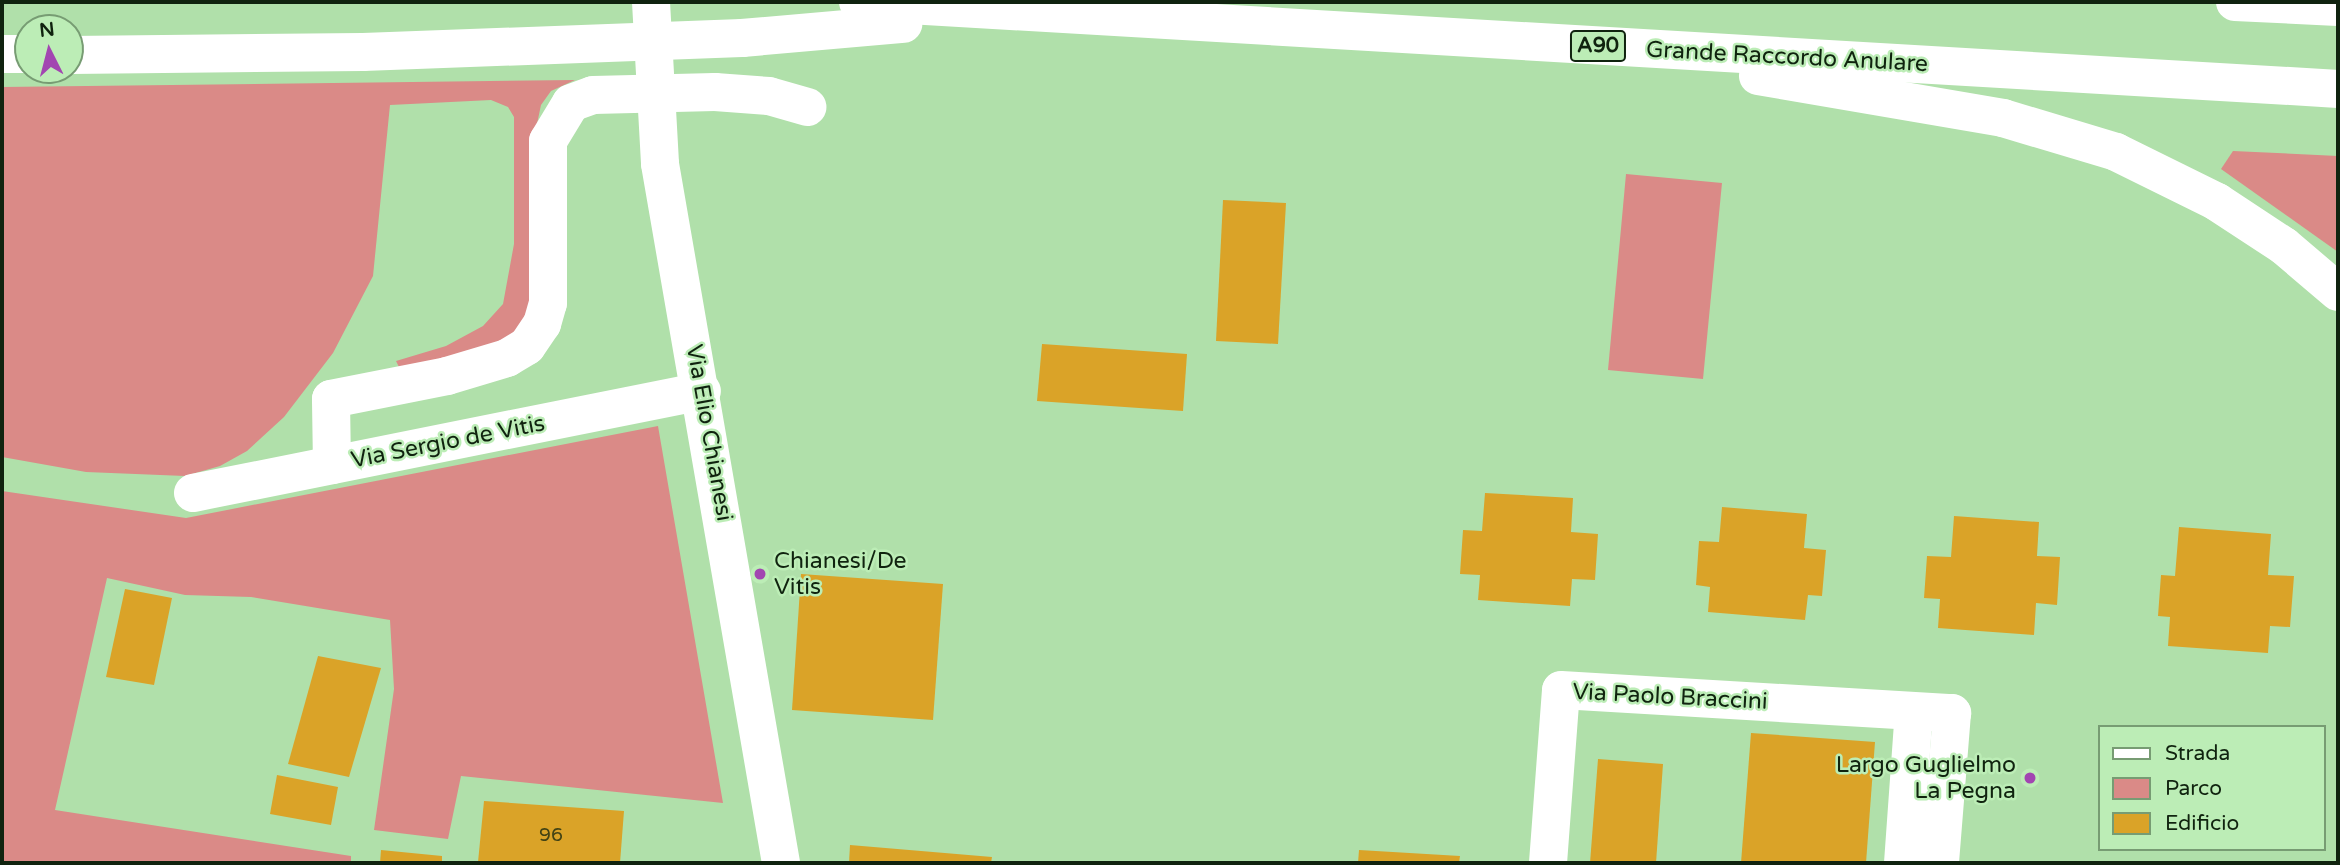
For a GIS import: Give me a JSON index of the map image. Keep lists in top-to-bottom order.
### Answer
{
  "streets": {
    "main road": [
      "A90",
      "Grande Raccordo Anulare",
      "Via Elio Chianesi",
      "Via Sergio de Vitis",
      "Via Paolo Braccini"
    ]
  },
  "crossings": [
    ["Via Elio Chianesi", "Via Sergio de Vitis"]
  ],
  "places": ["Chianesi/De Vitis", "Largo Guglielmo La Pegna"],
  "house_numbers": ["96"],
  "legend": ["Strada", "Parco", "Edificio"],
  "north": "top"
}
